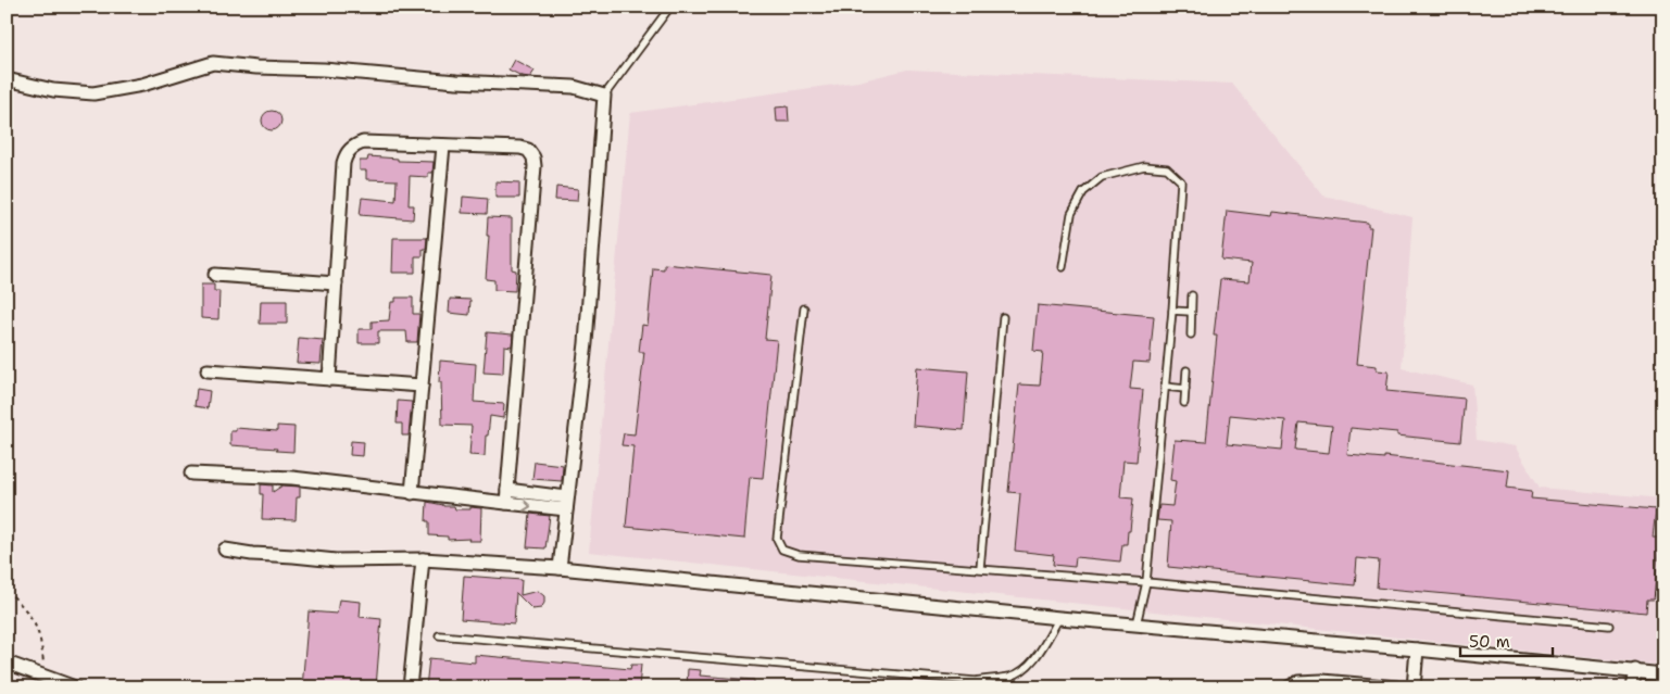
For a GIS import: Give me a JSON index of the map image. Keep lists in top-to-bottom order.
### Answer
{
  "scale_bar": "50 m"
}
